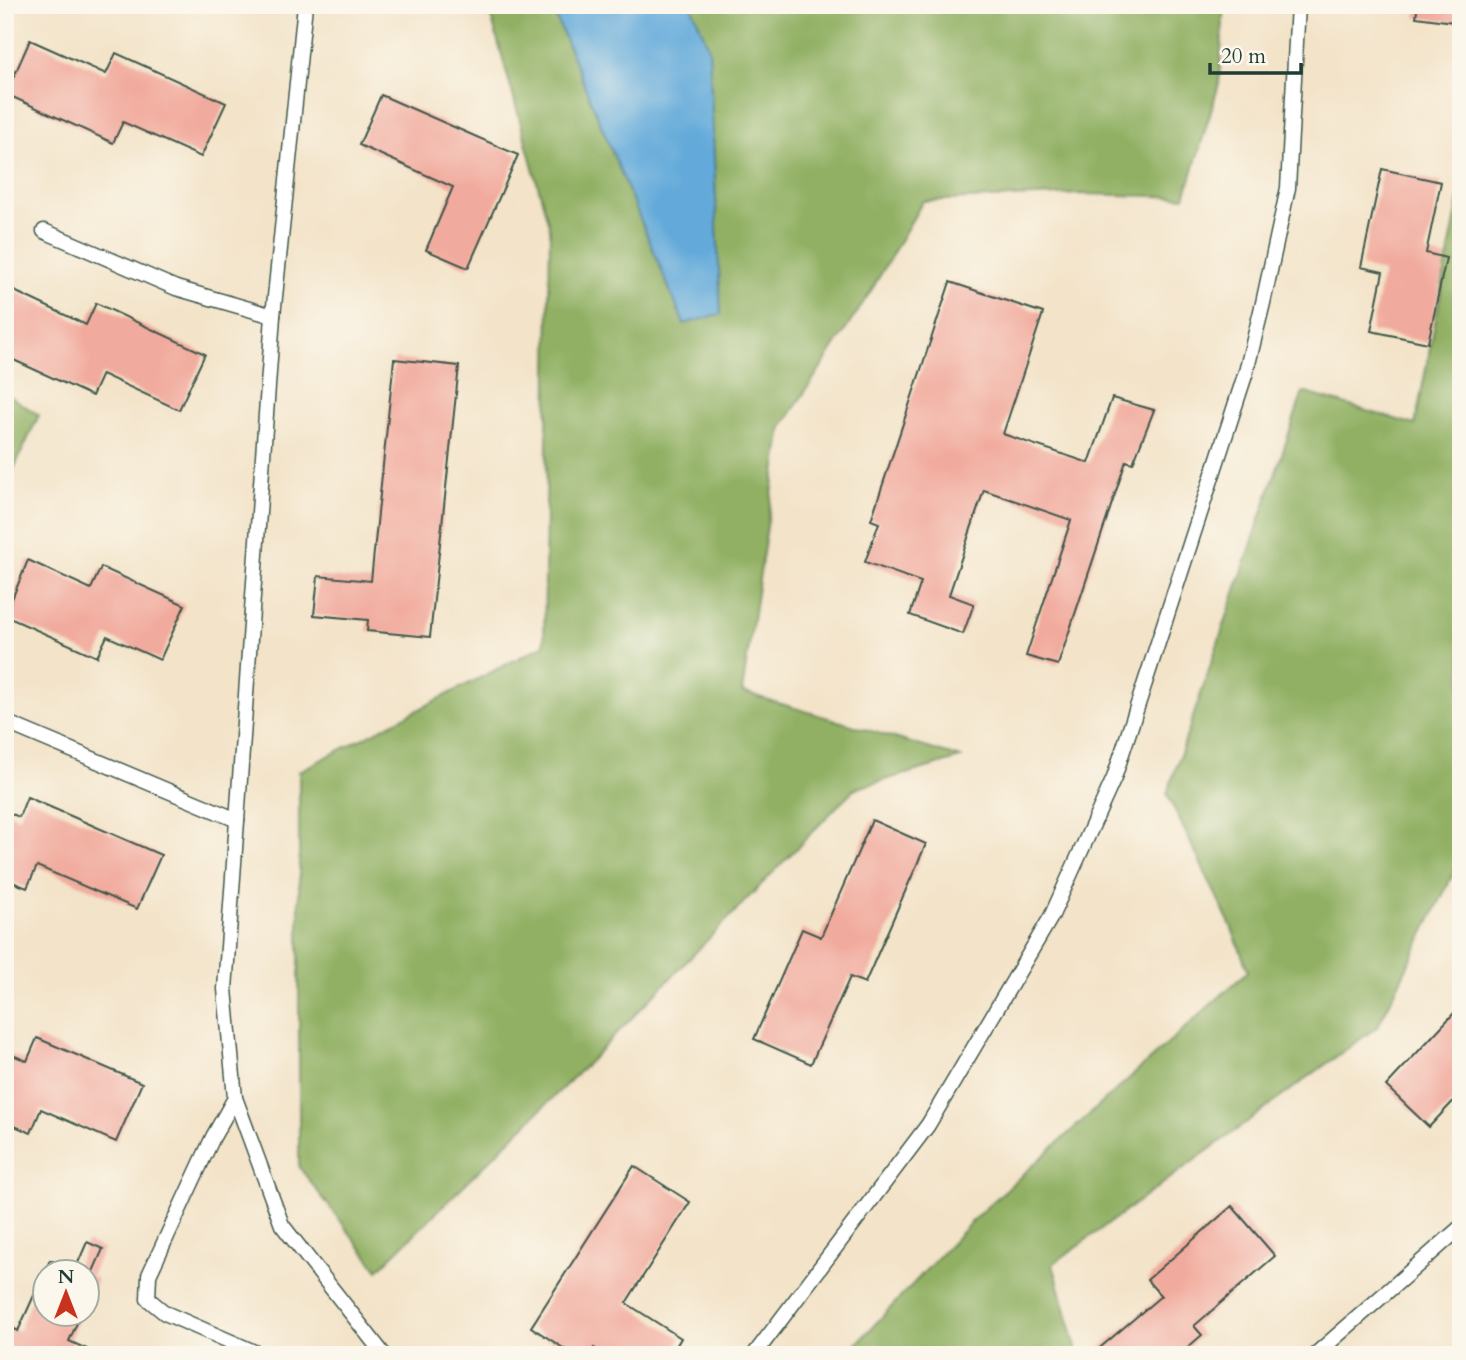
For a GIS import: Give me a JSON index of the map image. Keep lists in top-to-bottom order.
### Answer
{
  "scale_bar": "20 m",
  "north": "top"
}
